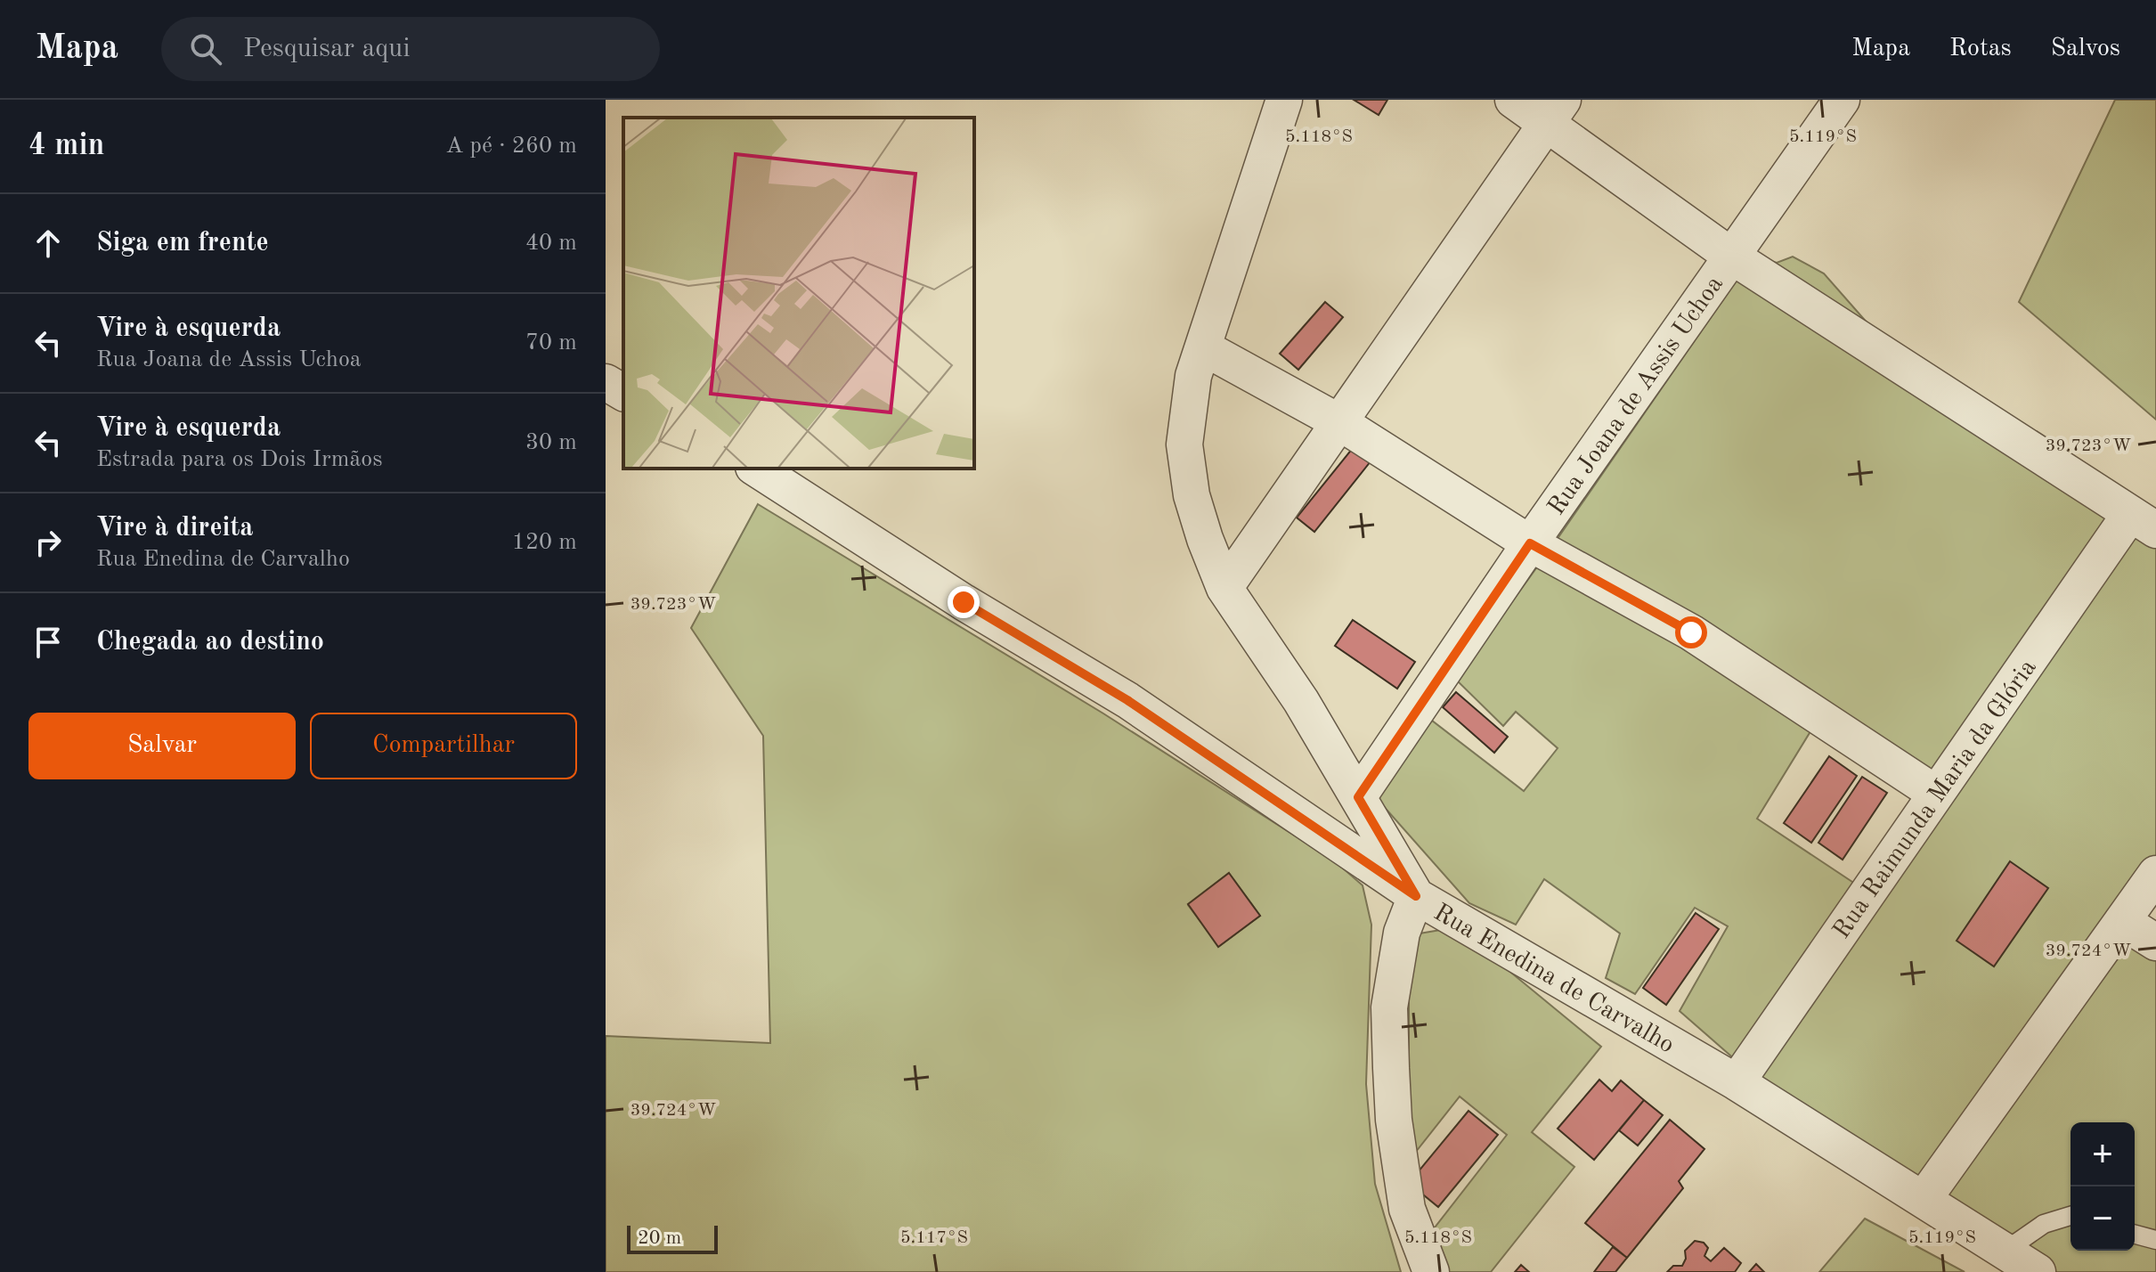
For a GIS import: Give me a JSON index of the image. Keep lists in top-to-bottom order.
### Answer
{
  "streets": {
    "street": ["Rua Joana de Assis Uchoa", "Rua Raimunda Maria da Glória", "Rua Enedina de Carvalho"]
  },
  "crossings": [
    ["Rua Raimunda Maria da Glória", "Rua Enedina de Carvalho"]
  ],
  "scale_bar": "20 m",
  "page": {
    "header": "Mapa",
    "search": "Pesquisar aqui",
    "nav": ["Mapa", "Rotas", "Salvos"],
    "heading": ["4 min", "A pé · 260 m"],
    "list": [
      ["Siga em frente", "40 m"],
      ["Vire à esquerda", "Rua Joana de Assis Uchoa", "70 m"],
      ["Vire à esquerda", "Estrada para os Dois Irmãos", "30 m"],
      ["Vire à direita", "Rua Enedina de Carvalho", "120 m"],
      "Chegada ao destino"
    ],
    "buttons": ["Salvar", "Compartilhar"],
    "map_buttons": ["+", "−"],
    "scale": "20 m"
  },
  "coordinates": [
    "5.118°S",
    "5.119°S",
    "39.723°W",
    "39.724°W",
    "5.117°S"
  ]
}
